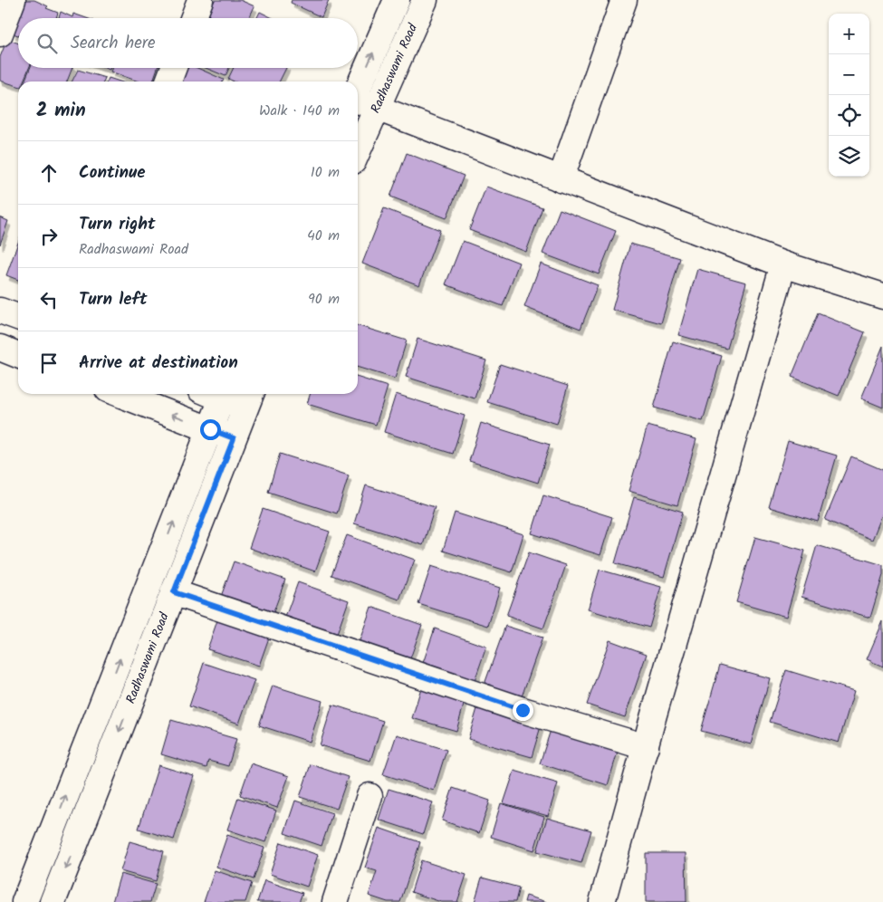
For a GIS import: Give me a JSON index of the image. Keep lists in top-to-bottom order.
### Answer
{
  "streets": {
    "street": ["Radhaswami Road"]
  },
  "page": {
    "map_buttons": ["+", "−"],
    "search": "Search here",
    "heading": ["2 min", "Walk · 140 m"],
    "list": [
      ["Continue", "10 m"],
      ["Turn right", "Radhaswami Road", "40 m"],
      ["Turn left", "90 m"],
      "Arrive at destination"
    ]
  }
}
